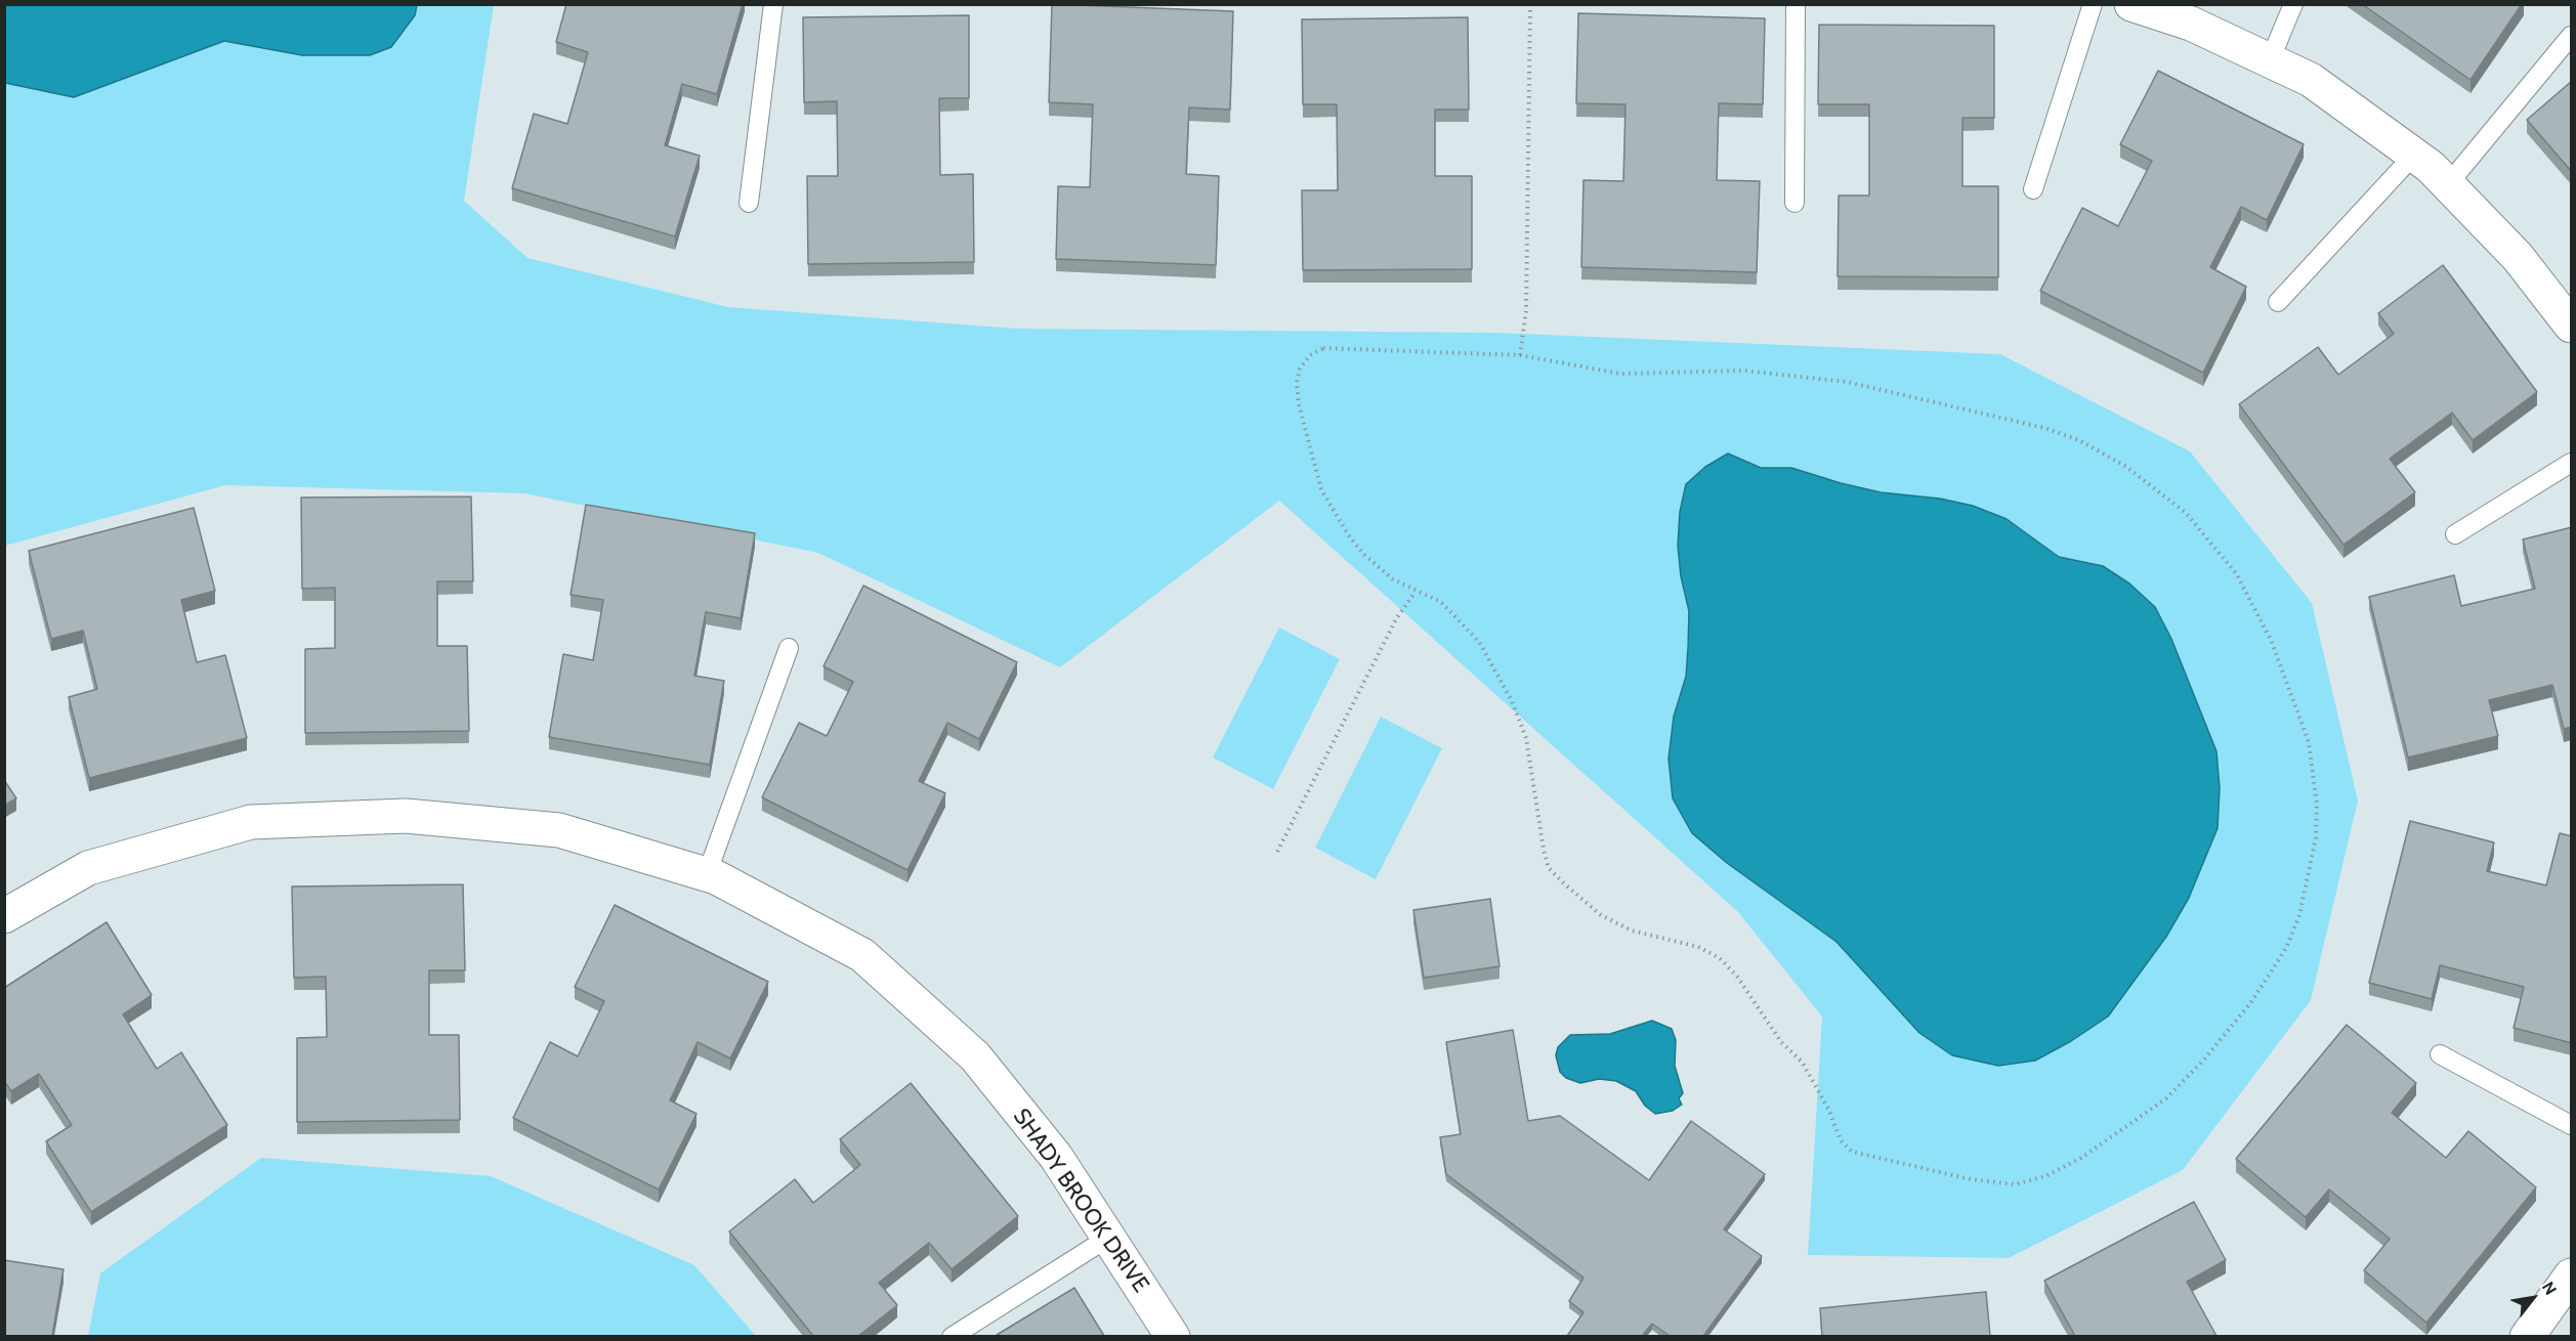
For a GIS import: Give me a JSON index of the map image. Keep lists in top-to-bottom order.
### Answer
{
  "streets": {
    "street": ["SHADY BROOK DRIVE"]
  },
  "north": "top right"
}
